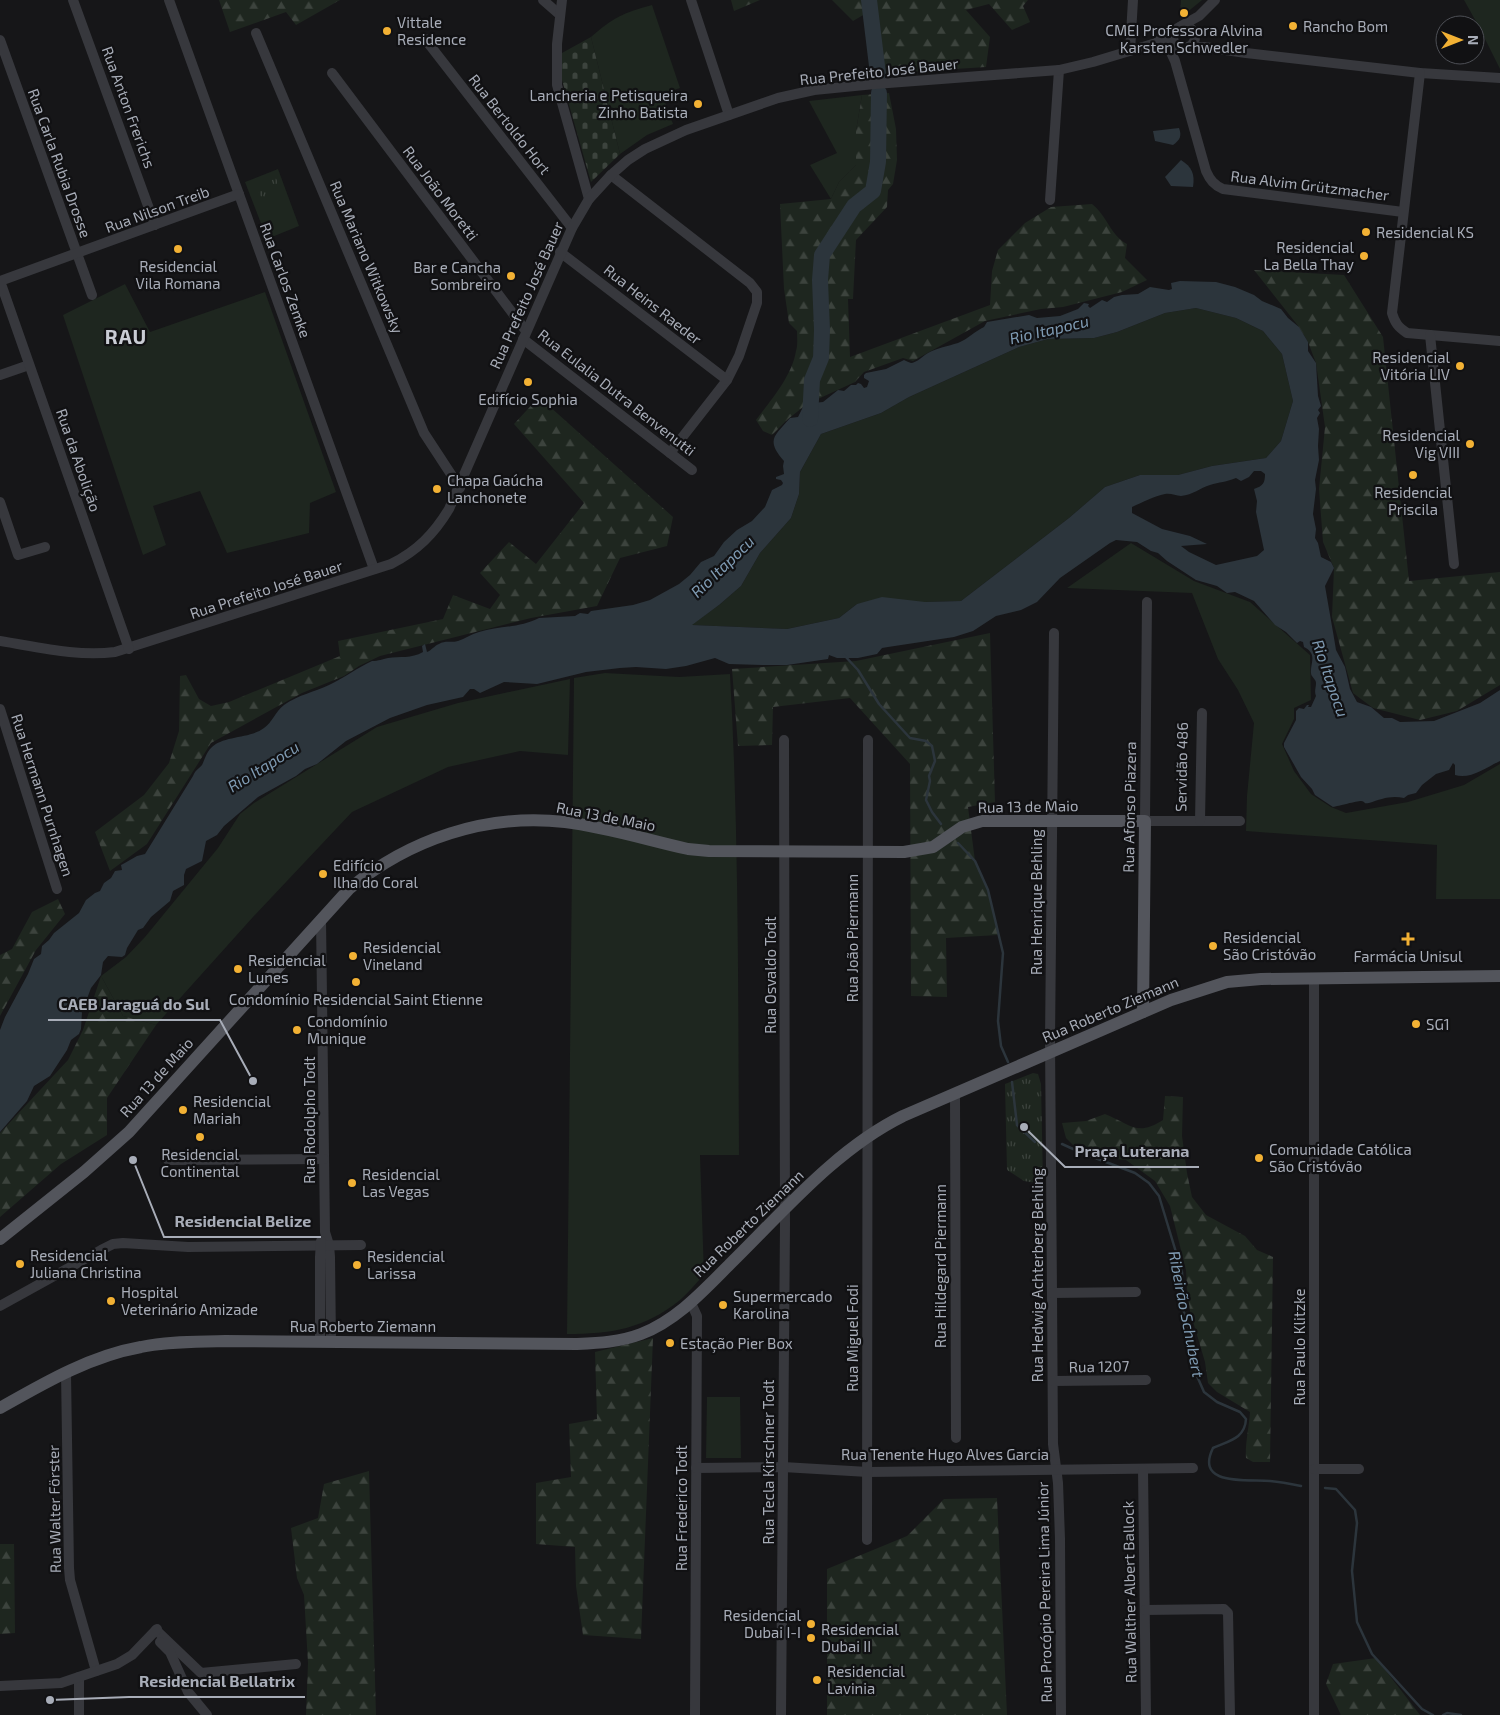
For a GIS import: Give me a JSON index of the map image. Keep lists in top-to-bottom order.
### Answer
{
  "streets": {
    "main road": ["Rua 13 de Maio", "Rua Afonso Piazera", "Rua Roberto Ziemann"],
    "street": [
      "Rua Prefeito José Bauer",
      "Rua Anton Frerichs",
      "Rua Bertoldo Hort",
      "Rua Carla Rubia Drosse",
      "Rua Alvim Grützmacher",
      "Rua João Moretti",
      "Rua Nilson Treib",
      "Rua Mariano Witkowsky",
      "Rua Carlos Zemke",
      "Rua Heins Raeder",
      "Rua Eulalia Dutra Benvenutti",
      "Rua da Abolição",
      "Rua Hermann Purnhagen",
      "Rua Henrique Behling",
      "Rua João Piermann",
      "Rua Osvaldo Todt",
      "Rua Rodolpho Todt",
      "Rua Hildegard Piermann",
      "Rua Hedwig Achterberg Behling",
      "Rua Miguel Fodi",
      "Rua Paulo Klitzke",
      "Rua 1207",
      "Rua Tenente Hugo Alves Garcia",
      "Rua Tecla Kirschner Todt",
      "Rua Frederico Todt",
      "Rua Walter Förster",
      "Rua Procópio Pereira Lima Júnior",
      "Rua Walther Albert Ballock"
    ]
  },
  "crossings": [
    ["Rua Prefeito José Bauer", "Rua Bertoldo Hort"],
    ["Rua Prefeito José Bauer", "Rua Alvim Grützmacher"],
    ["Rua Prefeito José Bauer", "Rua João Moretti"],
    ["Rua Prefeito José Bauer", "Rua Mariano Witkowsky"],
    ["Rua Prefeito José Bauer", "Rua Carlos Zemke"],
    ["Rua Prefeito José Bauer", "Rua Heins Raeder"],
    ["Rua Prefeito José Bauer", "Rua Eulalia Dutra Benvenutti"],
    ["Rua Prefeito José Bauer", "Rua da Abolição"],
    ["Rua Anton Frerichs", "Rua Nilson Treib"],
    ["Rua Carla Rubia Drosse", "Rua Nilson Treib"],
    ["Rua João Moretti", "Rua Eulalia Dutra Benvenutti"],
    ["Rua Nilson Treib", "Rua Carlos Zemke"],
    ["Rua Nilson Treib", "Rua da Abolição"],
    ["Rua 13 de Maio", "Rua Afonso Piazera"],
    ["Rua 13 de Maio", "Rua Henrique Behling"],
    ["Rua 13 de Maio", "Rua João Piermann"],
    ["Rua 13 de Maio", "Rua Osvaldo Todt"],
    ["Rua 13 de Maio", "Rua Rodolpho Todt"],
    ["Rua Afonso Piazera", "Rua Roberto Ziemann"],
    ["Rua Henrique Behling", "Rua Roberto Ziemann"],
    ["Rua Henrique Behling", "Rua Hedwig Achterberg Behling"],
    ["Rua João Piermann", "Rua Roberto Ziemann"],
    ["Rua João Piermann", "Rua Miguel Fodi"],
    ["Rua Osvaldo Todt", "Rua Roberto Ziemann"],
    ["Rua Osvaldo Todt", "Rua Tecla Kirschner Todt"],
    ["Rua Roberto Ziemann", "Rua Rodolpho Todt"],
    ["Rua Roberto Ziemann", "Rua Hildegard Piermann"],
    ["Rua Roberto Ziemann", "Rua Hedwig Achterberg Behling"],
    ["Rua Roberto Ziemann", "Rua Miguel Fodi"],
    ["Rua Roberto Ziemann", "Rua Paulo Klitzke"],
    ["Rua Roberto Ziemann", "Rua Tecla Kirschner Todt"],
    ["Rua Roberto Ziemann", "Rua Frederico Todt"],
    ["Rua Roberto Ziemann", "Rua Walter Förster"],
    ["Rua Hedwig Achterberg Behling", "Rua 1207"],
    ["Rua Hedwig Achterberg Behling", "Rua Tenente Hugo Alves Garcia"],
    ["Rua Hedwig Achterberg Behling", "Rua Procópio Pereira Lima Júnior"],
    ["Rua Miguel Fodi", "Rua Tenente Hugo Alves Garcia"],
    ["Rua Tenente Hugo Alves Garcia", "Rua Tecla Kirschner Todt"],
    ["Rua Tenente Hugo Alves Garcia", "Rua Frederico Todt"],
    ["Rua Tenente Hugo Alves Garcia", "Rua Procópio Pereira Lima Júnior"],
    ["Rua Tenente Hugo Alves Garcia", "Rua Walther Albert Ballock"]
  ],
  "districts": ["RAU"],
  "water": ["Rio Itapocu", "Ribeirão Schubert"],
  "places": {
    "other": [
      "CMEI Professora Alvina Karsten Schwedler",
      "Rancho Bom",
      "Vittale Residence",
      "Lancheria e Petisqueira Zinho Batista",
      "Residencial KS",
      "Residencial Vila Romana",
      "Residencial La Bella Thay",
      "Bar e Cancha Sombreiro",
      "Residencial Vitória LIV",
      "Edifício Sophia",
      "Residencial Vig VIII",
      "Residencial Priscila",
      "Chapa Gaúcha Lanchonete",
      "Edifício Ilha do Coral",
      "Residencial São Cristóvão",
      "Residencial Vineland",
      "Residencial Lunes",
      "Condomínio Residencial Saint Etienne",
      "SG1",
      "Condomínio Munique",
      "CAEB Jaraguá do Sul",
      "Residencial Mariah",
      "Praça Luterana",
      "Residencial Continental",
      "Comunidade Católica São Cristóvão",
      "Residencial Belize",
      "Residencial Las Vegas",
      "Residencial Juliana Christina",
      "Residencial Larissa",
      "Hospital Veterinário Amizade",
      "Supermercado Karolina",
      "Estação Pier Box",
      "Residencial Dubai I-I",
      "Residencial Dubai II",
      "Residencial Lavinia",
      "Residencial Bellatrix"
    ],
    "health": ["Farmácia Unisul"]
  },
  "north": "right"
}
